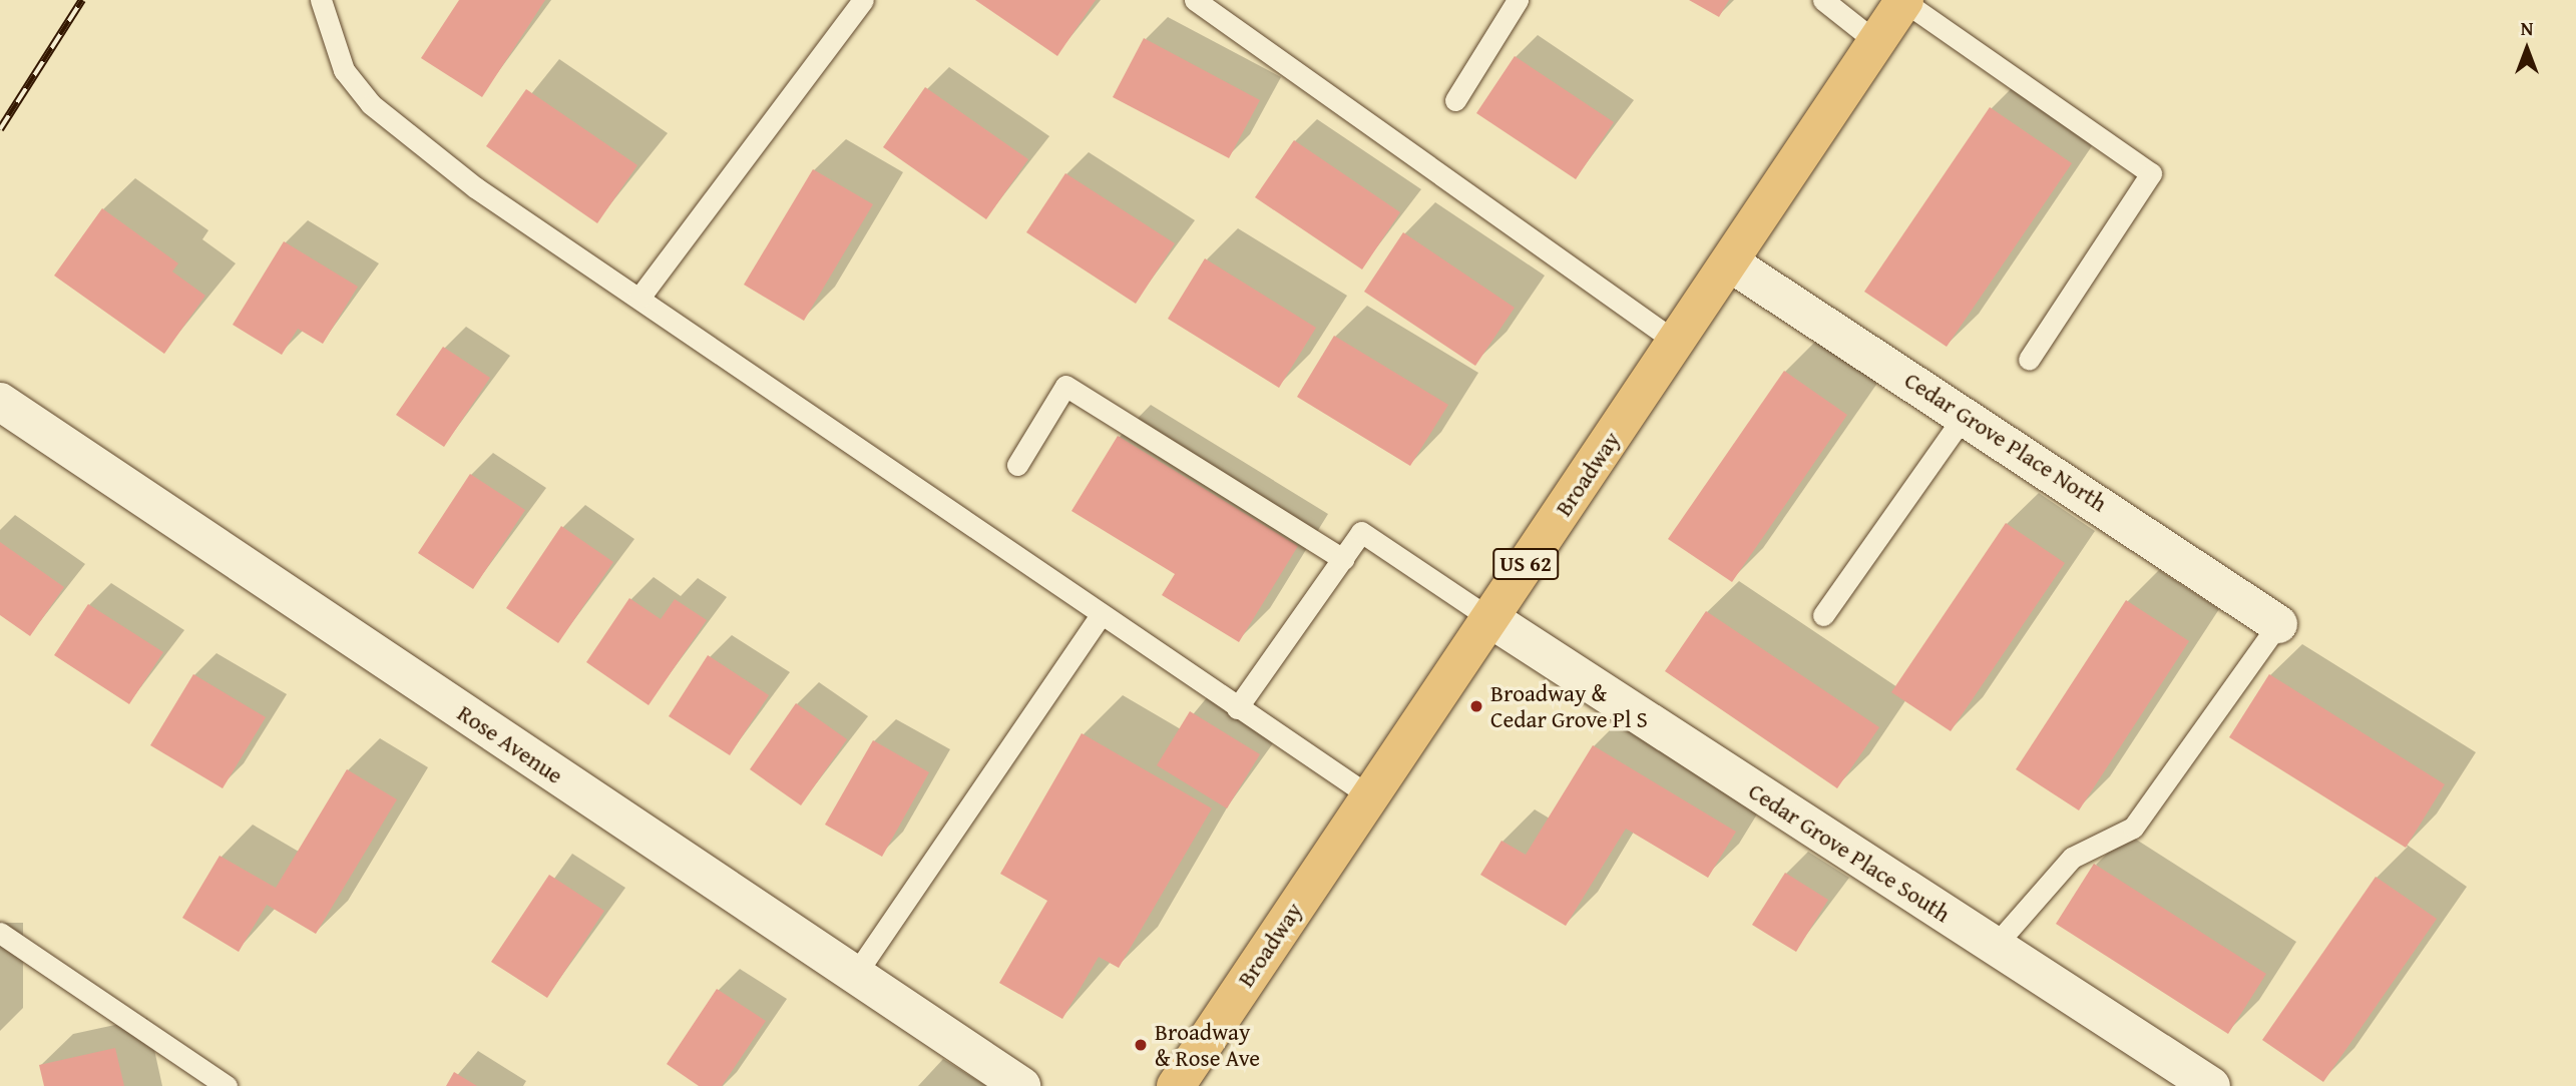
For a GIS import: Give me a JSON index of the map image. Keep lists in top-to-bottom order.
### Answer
{
  "streets": {
    "main road": ["Broadway", "US 62"],
    "street": ["Cedar Grove Place North", "Rose Avenue", "Cedar Grove Place South"]
  },
  "crossings": [
    ["Cedar Grove Place North", "Broadway"],
    ["Broadway", "Cedar Grove Place South"]
  ],
  "places": ["Broadway & Cedar Grove Pl S", "Broadway & Rose Ave"],
  "north": "top"
}
